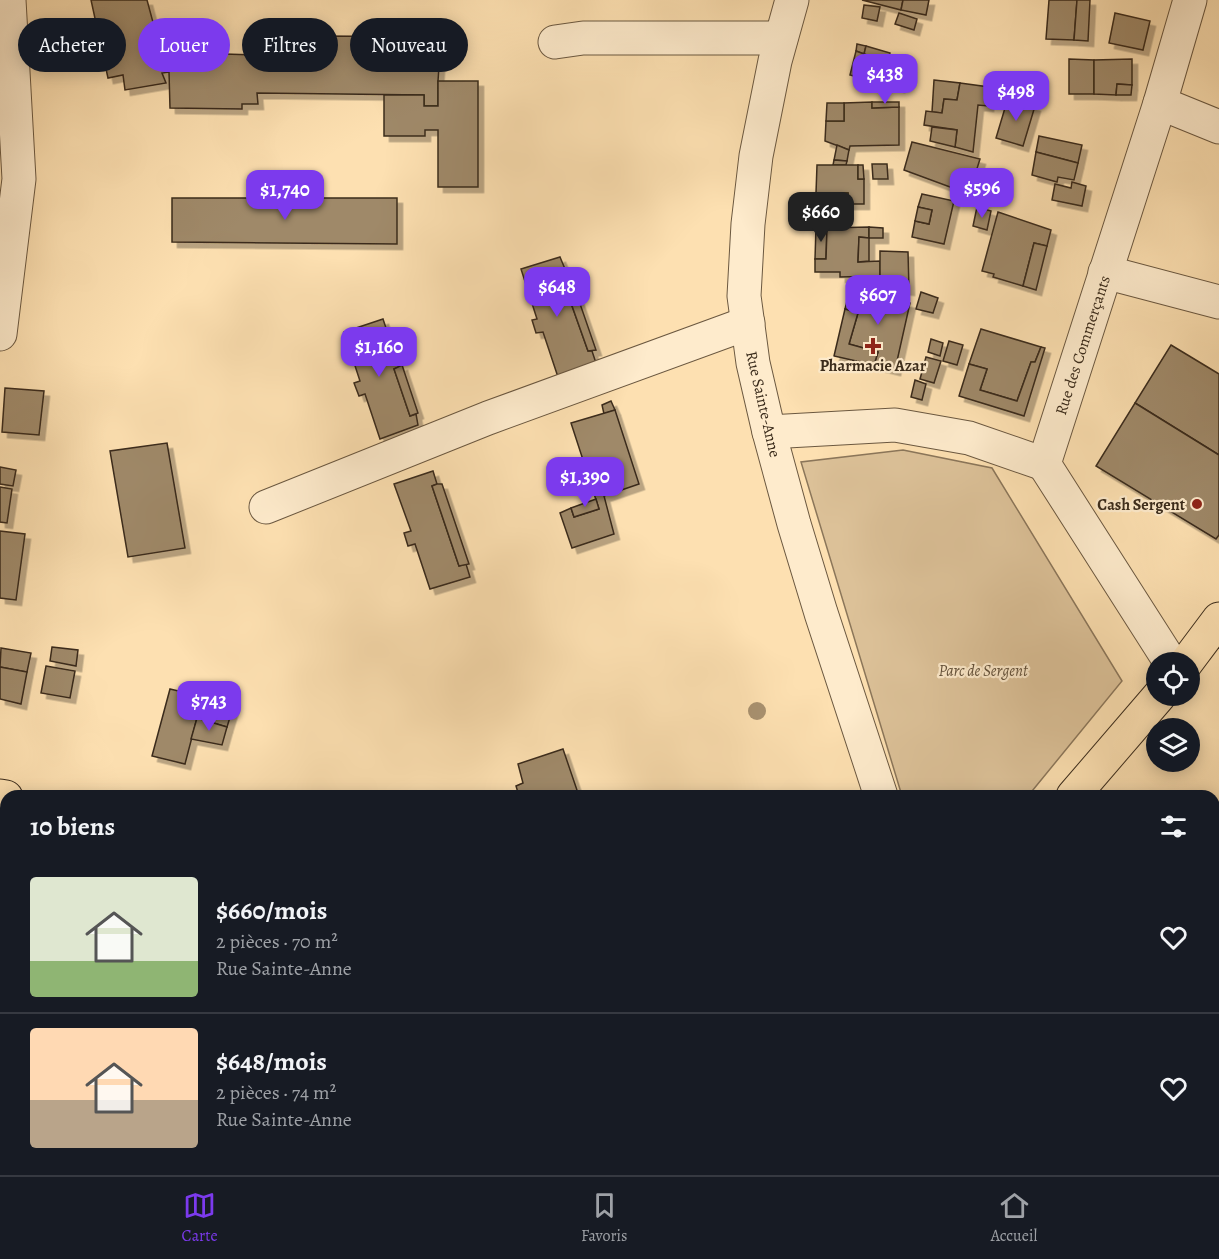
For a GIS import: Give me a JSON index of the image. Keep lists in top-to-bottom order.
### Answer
{
  "streets": {
    "street": ["Rue des Commerçants", "Rue Sainte-Anne"]
  },
  "parks": ["Parc de Sergent"],
  "places": {
    "health": ["Pharmacie Azar"],
    "other": ["Cash Sergent"]
  },
  "page": {
    "chip": [
      "Acheter",
      "Louer",
      "Filtres",
      "Nouveau"
    ],
    "price": [
      "$438",
      "$498",
      "$596",
      "$1,740",
      "$660",
      "$648",
      "$607",
      "$1,160",
      "$1,390",
      "$743"
    ],
    "heading": "10 biens",
    "list": [
      {
        "name": "$660/mois",
        "note": "2 pièces · 70 m² · Rue Sainte-Anne"
      },
      {
        "name": "$648/mois",
        "note": "2 pièces · 74 m² · Rue Sainte-Anne"
      }
    ],
    "tabs": ["Carte", "Favoris", "Accueil"]
  }
}
